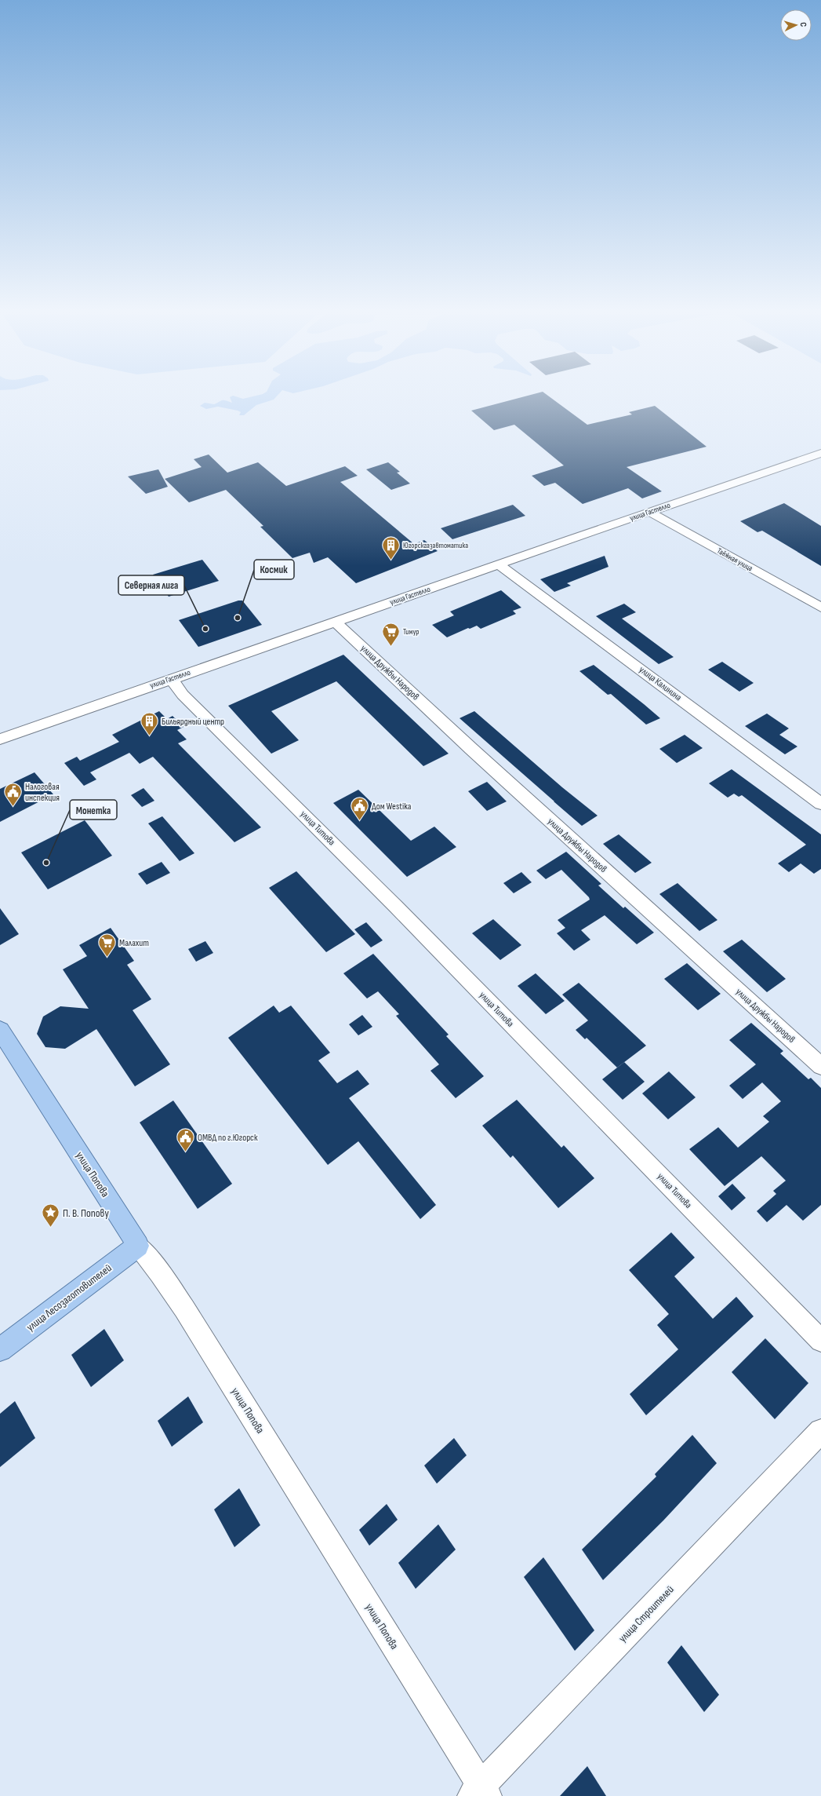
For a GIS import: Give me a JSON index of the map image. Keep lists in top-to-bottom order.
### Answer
{
  "streets": {
    "main road": ["улица Попова", "улица Лесозаготовителей"],
    "street": [
      "улица Гастелло",
      "Таёжная улица",
      "улица Дружбы Народов",
      "улица Калинина",
      "улица Титова",
      "улица Строителей"
    ]
  },
  "crossings": [
    ["улица Гастелло", "Таёжная улица"],
    ["улица Гастелло", "улица Дружбы Народов"],
    ["улица Гастелло", "улица Калинина"],
    ["улица Гастелло", "улица Титова"],
    ["улица Попова", "улица Лесозаготовителей"],
    ["улица Попова", "улица Строителей"]
  ],
  "places": {
    "building": ["Югорскгазавтоматика", "Бильярдный центр"],
    "other": ["Космик", "Северная лига", "Монетка"],
    "supermarket": ["Тимур", "Малахит"],
    "public building": ["Налоговая инспекция", "Дом Westika", "ОМВД по г.Югорск"],
    "place": ["П. В. Попову"]
  },
  "north": "right"
}
